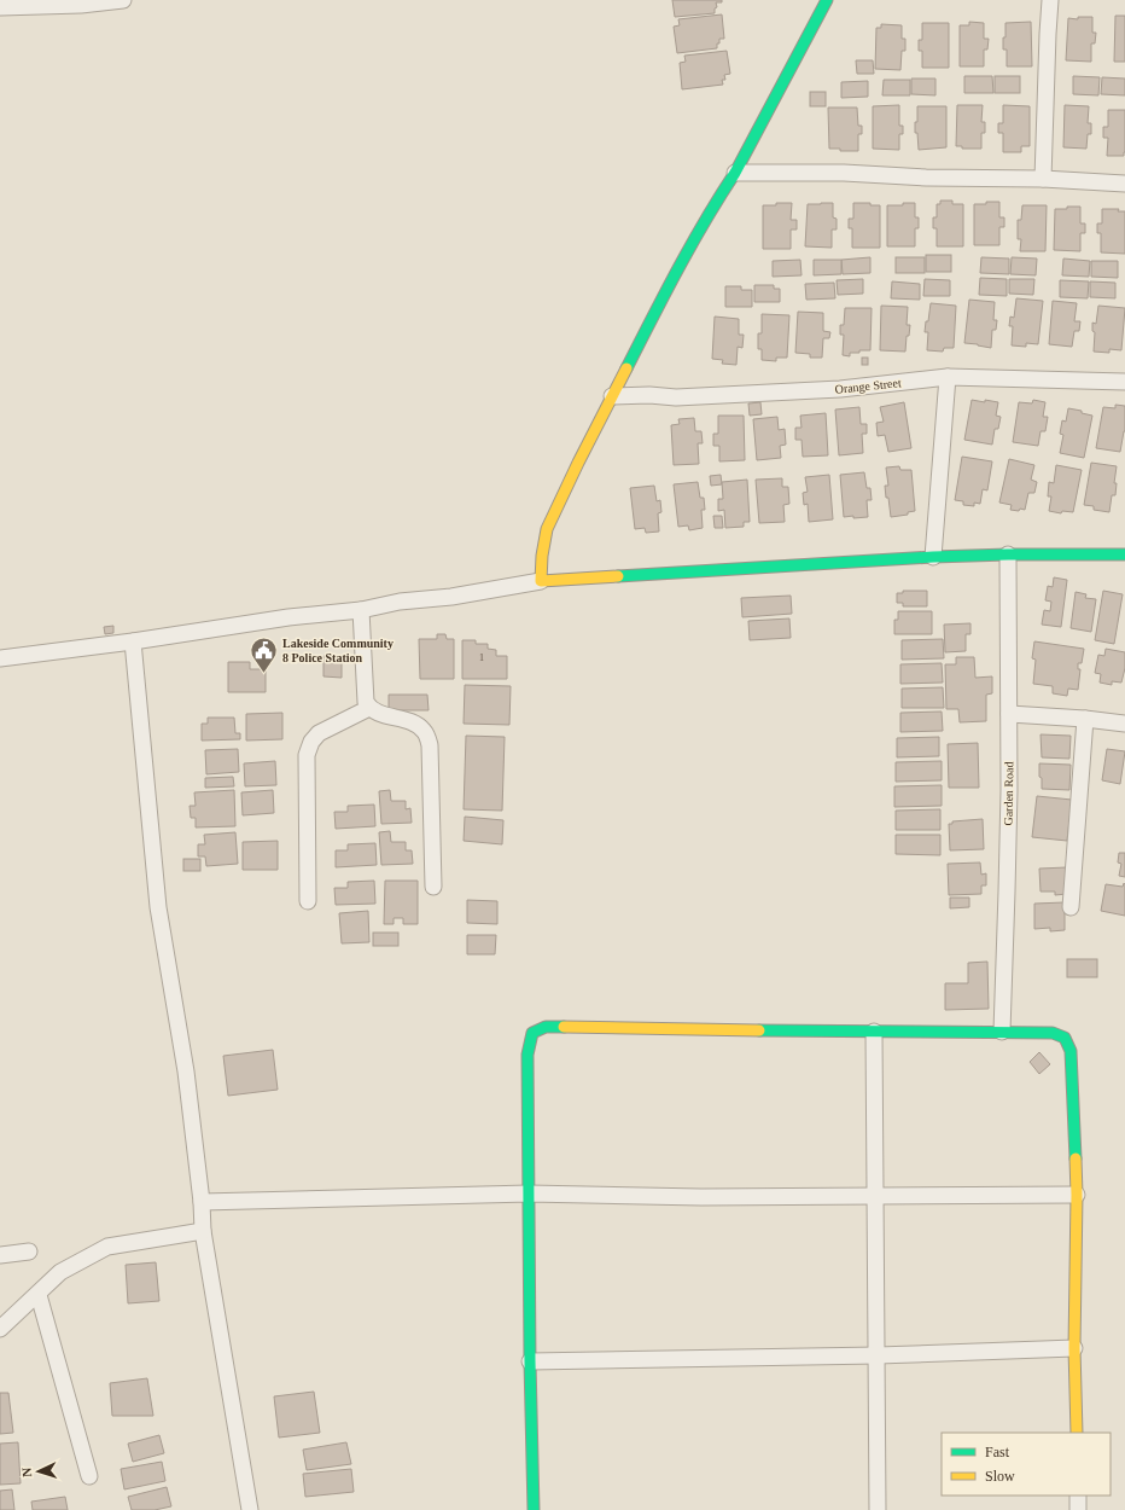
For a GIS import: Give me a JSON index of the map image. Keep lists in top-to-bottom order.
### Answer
{
  "streets": {
    "street": ["Orange Street", "Garden Road"]
  },
  "places": {
    "public building": ["Lakeside Community 8 Police Station"]
  },
  "house_numbers": ["1"],
  "legend": ["Fast", "Slow"],
  "north": "left"
}
